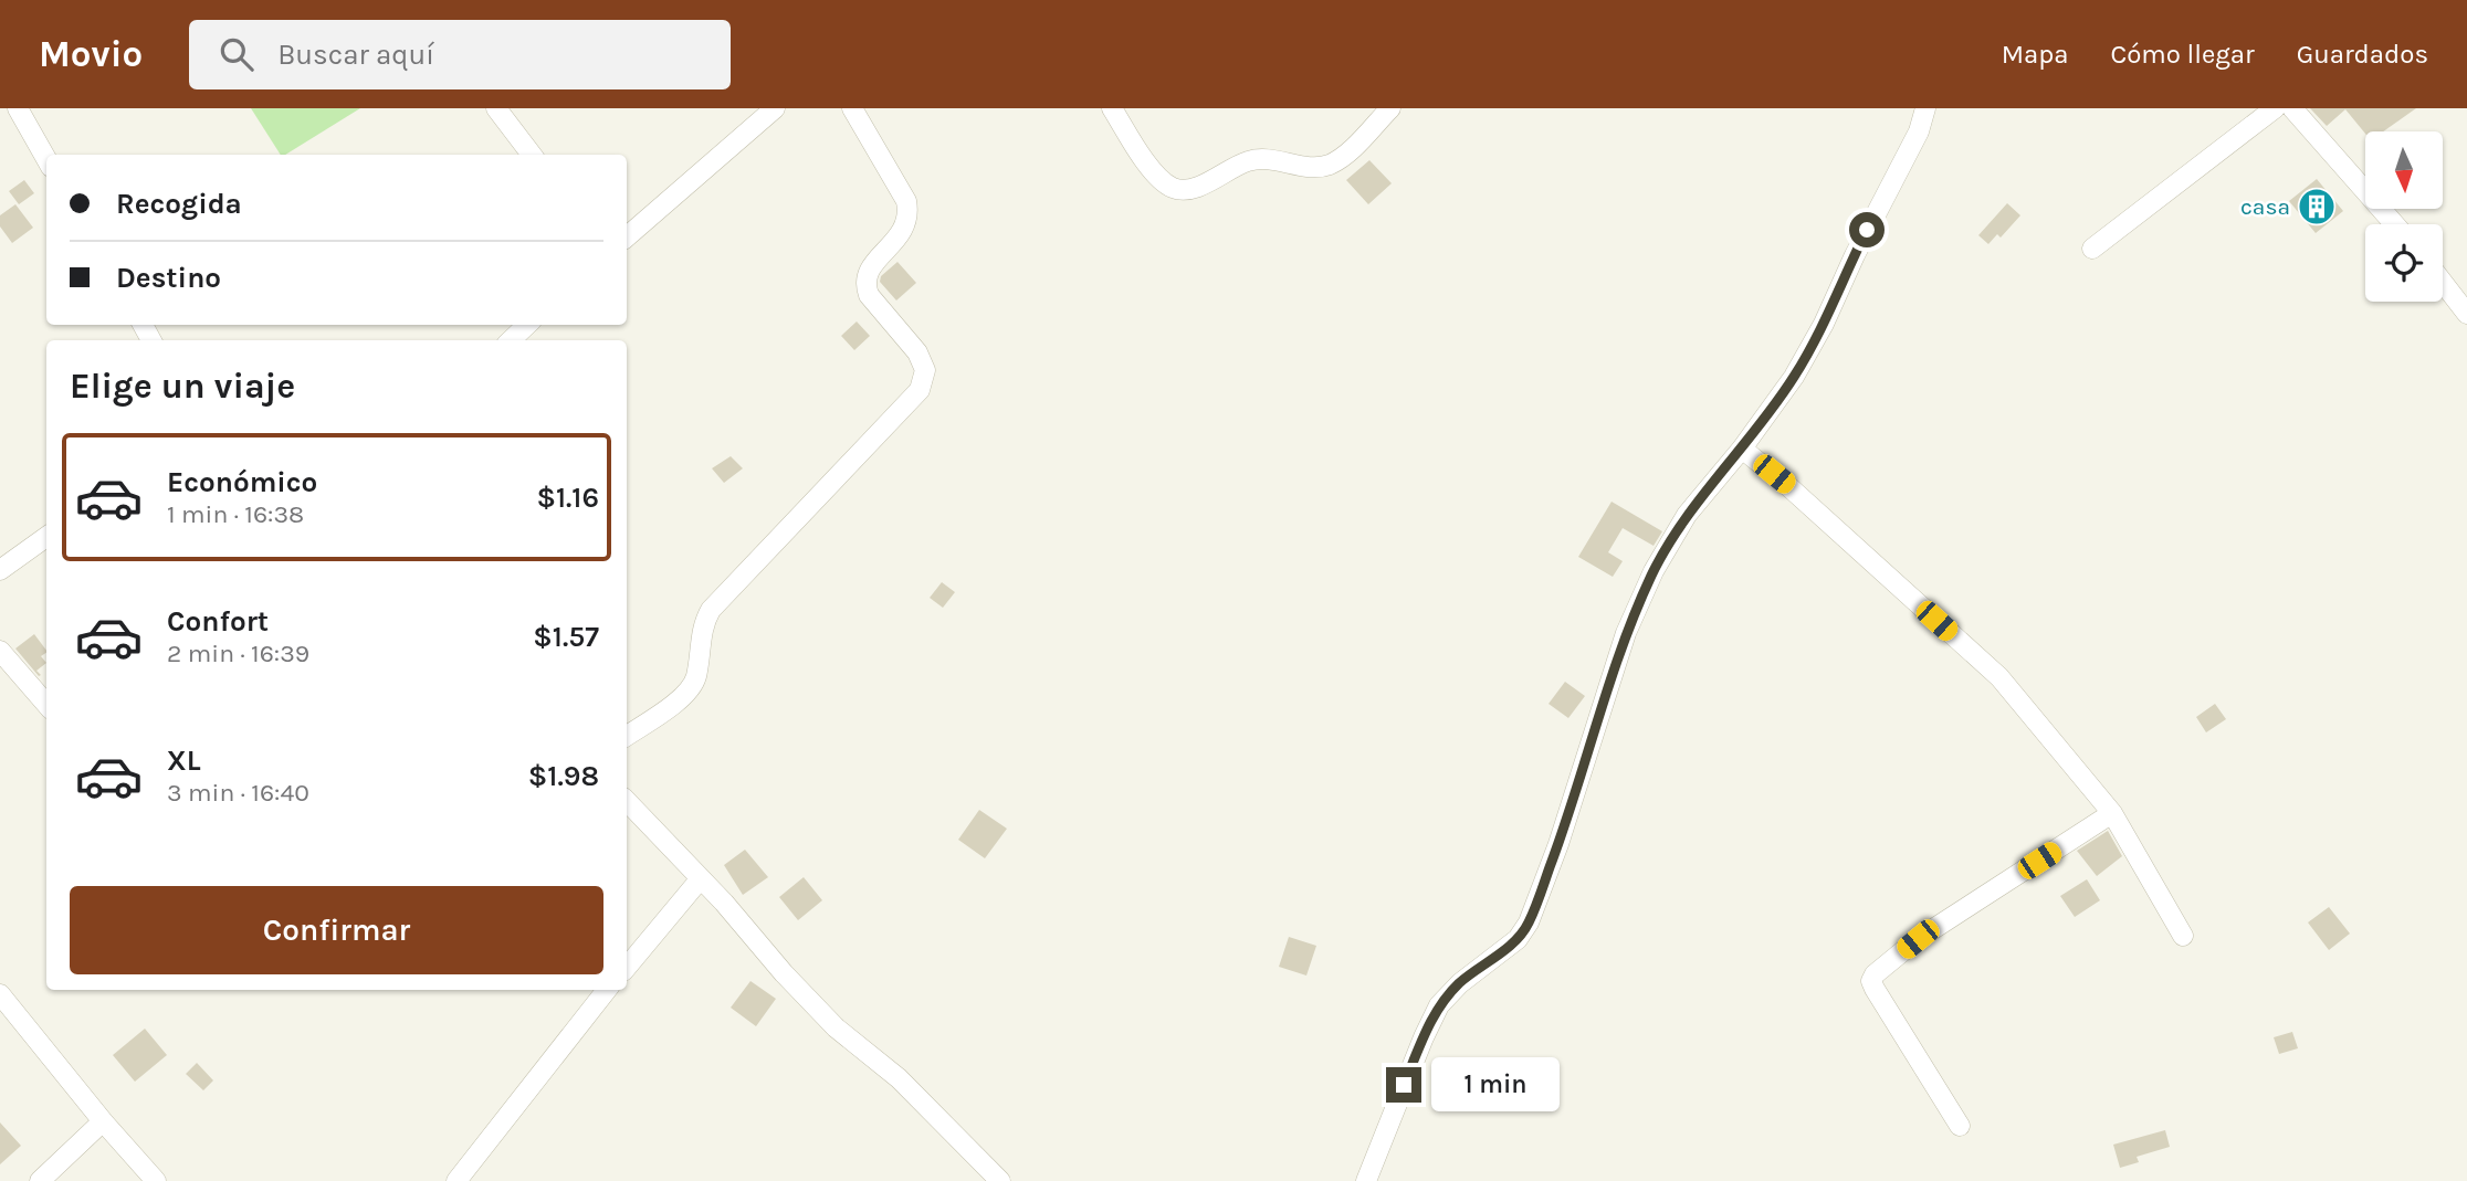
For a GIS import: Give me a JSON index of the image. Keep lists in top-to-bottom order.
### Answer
{
  "places": {
    "building": ["casa"]
  },
  "north": "bottom",
  "page": {
    "header": "Movio",
    "search": "Buscar aquí",
    "nav": ["Mapa", "Cómo llegar", "Guardados"],
    "banner": ["Recogida", "Destino"],
    "heading": "Elige un viaje",
    "list": [
      {
        "name": "Económico",
        "note": "1 min · 16:38",
        "value": "$1.16"
      },
      {
        "name": "Confort",
        "note": "2 min · 16:39",
        "value": "$1.57"
      },
      {
        "name": "XL",
        "note": "3 min · 16:40",
        "value": "$1.98"
      }
    ],
    "buttons": "Confirmar",
    "bubble": "1 min"
  }
}
